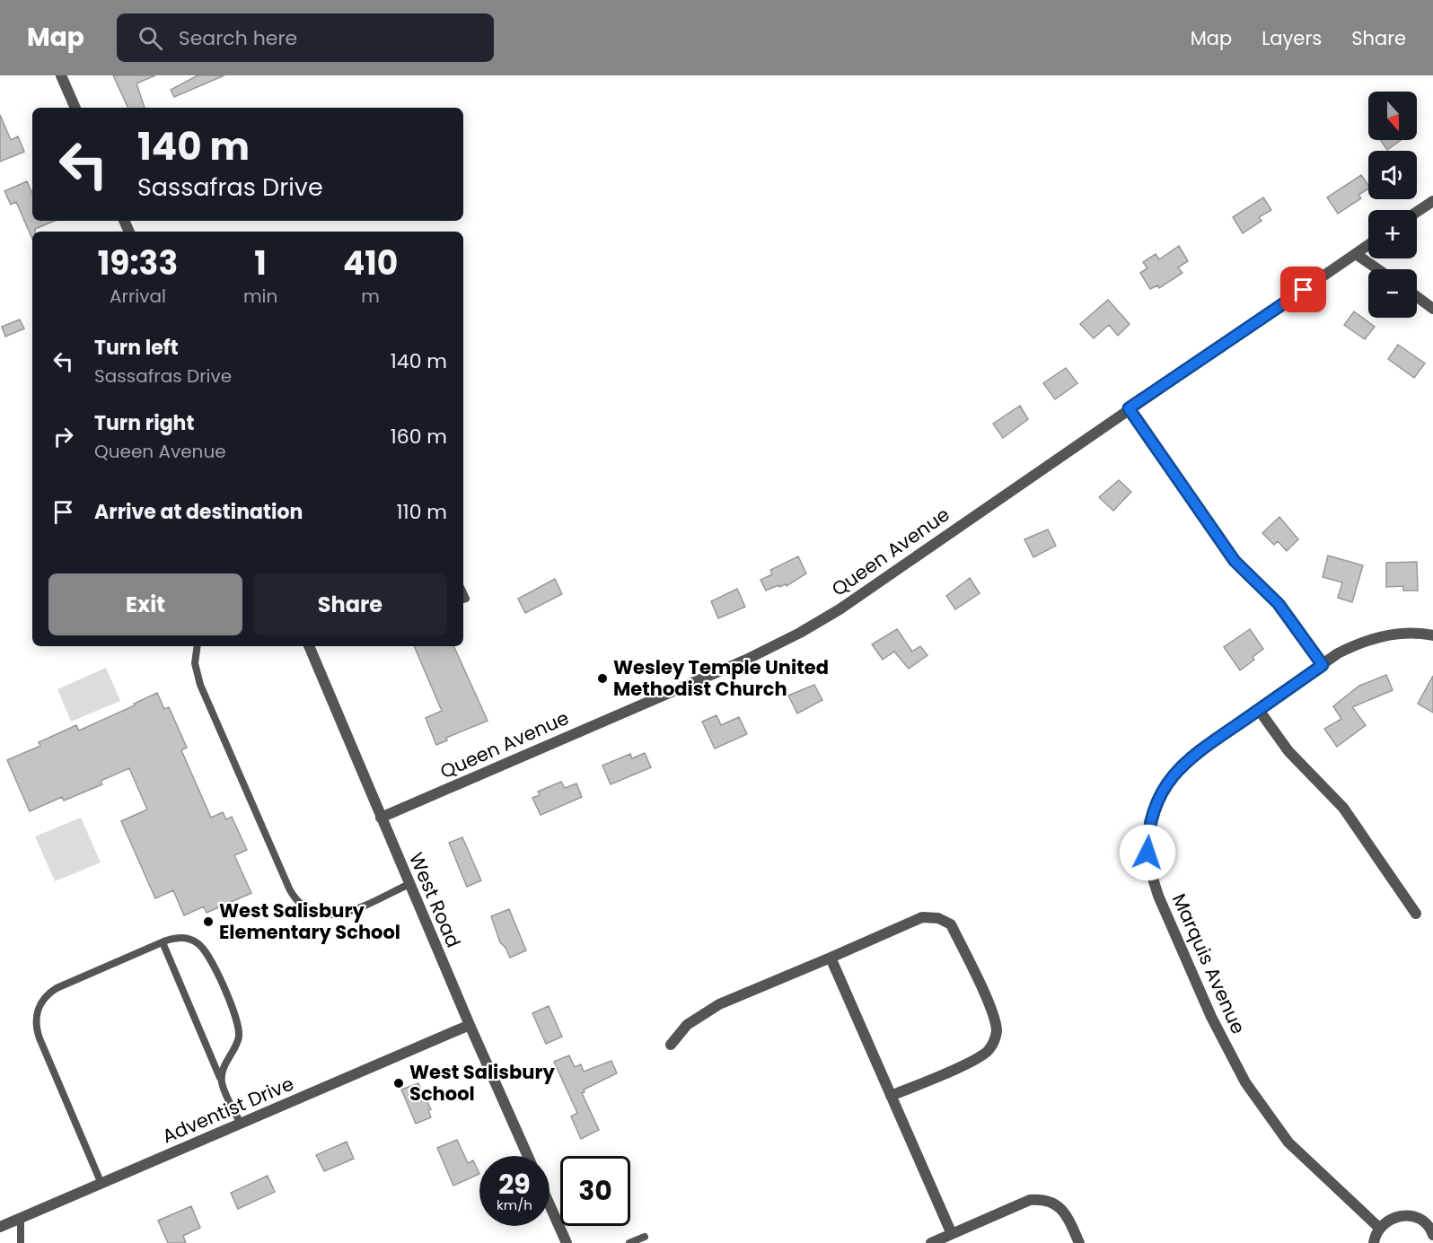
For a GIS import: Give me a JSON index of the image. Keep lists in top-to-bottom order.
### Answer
{
  "streets": {
    "street": [
      "Queen Avenue",
      "West Road",
      "Marquis Avenue",
      "Adventist Drive"
    ]
  },
  "crossings": [
    ["Queen Avenue", "West Road"],
    ["West Road", "Adventist Drive"]
  ],
  "places": ["Wesley Temple United Methodist Church", "West Salisbury Elementary School", "West Salisbury School"],
  "north": "bottom",
  "page": {
    "header": "Map",
    "search": "Search here",
    "nav": ["Map", "Layers", "Share"],
    "map_buttons": ["+", "−"],
    "turn": ["140 m", "Sassafras Drive"],
    "eta": [
      "19:33",
      "Arrival",
      "1",
      "min",
      "410",
      "m"
    ],
    "list": [
      {
        "name": "Turn left",
        "note": "Sassafras Drive",
        "value": "140 m"
      },
      {
        "name": "Turn right",
        "note": "Queen Avenue",
        "value": "160 m"
      },
      {
        "name": "Arrive at destination",
        "value": "110 m"
      }
    ],
    "buttons": ["Exit", "Share"],
    "speed": "29 km/h",
    "limit": "30"
  }
}
